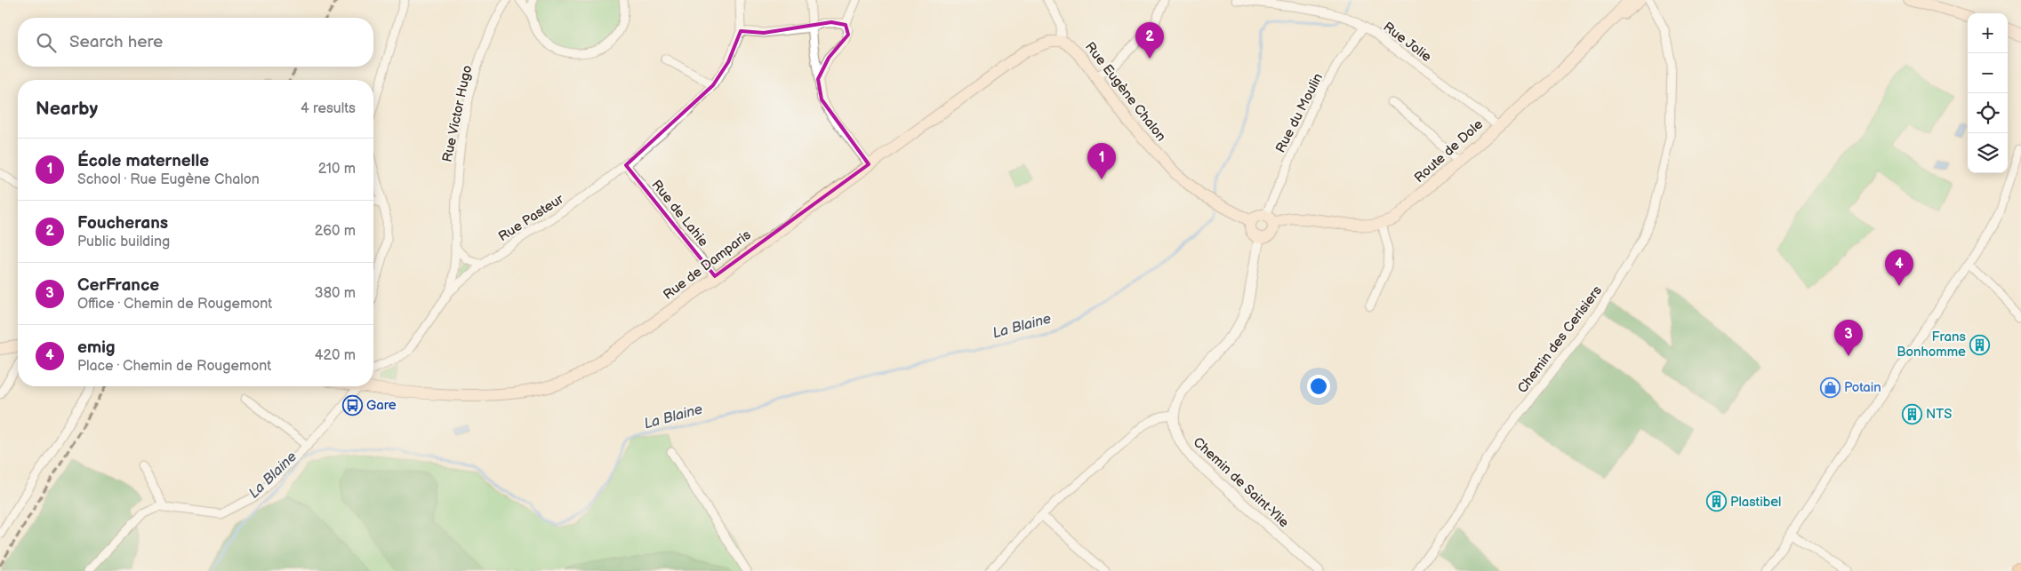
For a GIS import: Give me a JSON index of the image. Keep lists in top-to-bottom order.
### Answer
{
  "streets": {
    "main road": ["Rue Eugène Chalon", "Route de Dole", "Rue de Damparis"],
    "street": [
      "Rue Jolie",
      "Rue du Moulin",
      "Rue Victor Hugo",
      "Rue de Lahie",
      "Rue Pasteur",
      "Chemin des Cerisiers",
      "Chemin de Saint-Ylie"
    ]
  },
  "crossings": [
    ["Rue Jolie", "Rue du Moulin"],
    ["Rue Jolie", "Route de Dole"],
    ["Rue Eugène Chalon", "Rue du Moulin"],
    ["Rue Eugène Chalon", "Route de Dole"],
    ["Rue Eugène Chalon", "Rue de Damparis"],
    ["Rue du Moulin", "Route de Dole"],
    ["Rue Victor Hugo", "Rue Pasteur"],
    ["Rue de Lahie", "Rue Pasteur"],
    ["Rue de Lahie", "Rue de Damparis"]
  ],
  "water": ["La Blaine"],
  "places": {
    "building": ["Frans Bonhomme", "NTS", "Plastibel"],
    "shop": ["Potain"],
    "bus stop": ["Gare"]
  },
  "page": {
    "map_buttons": ["+", "−"],
    "search": "Search here",
    "pins": [
      "2",
      "1",
      "4",
      "3"
    ],
    "heading": ["Nearby", "4 results"],
    "list": [
      {
        "mark": "1",
        "name": "École maternelle",
        "note": "School · Rue Eugène Chalon",
        "value": "210 m"
      },
      {
        "mark": "2",
        "name": "Foucherans",
        "note": "Public building",
        "value": "260 m"
      },
      {
        "mark": "3",
        "name": "CerFrance",
        "note": "Office · Chemin de Rougemont",
        "value": "380 m"
      },
      {
        "mark": "4",
        "name": "emig",
        "note": "Place · Chemin de Rougemont",
        "value": "420 m"
      }
    ]
  }
}
